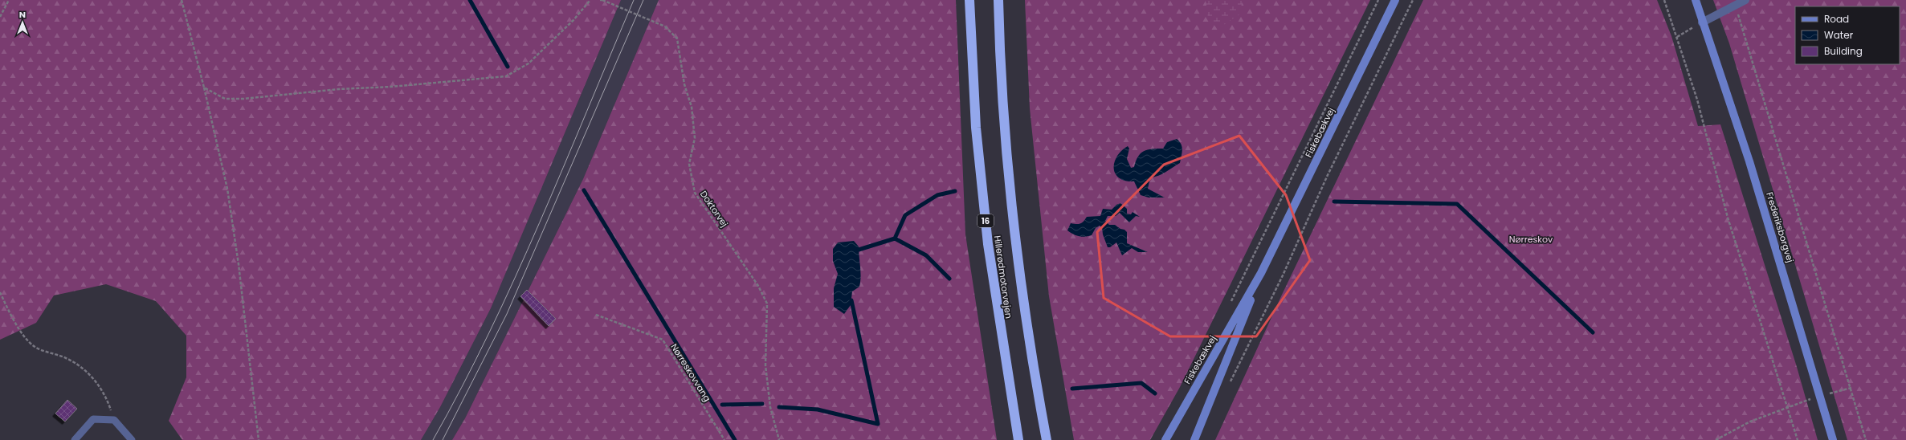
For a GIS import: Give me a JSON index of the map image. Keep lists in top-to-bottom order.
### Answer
{
  "streets": {
    "highway": ["16", "Hillerødmotorvejen"],
    "street": ["Fiskebækvej", "Frederiksborgvej"],
    "path": ["Doktorvej", "Nørreskovvang"]
  },
  "parks": ["Nørreskov"],
  "legend": ["Road", "Water", "Building"],
  "north": "top"
}
